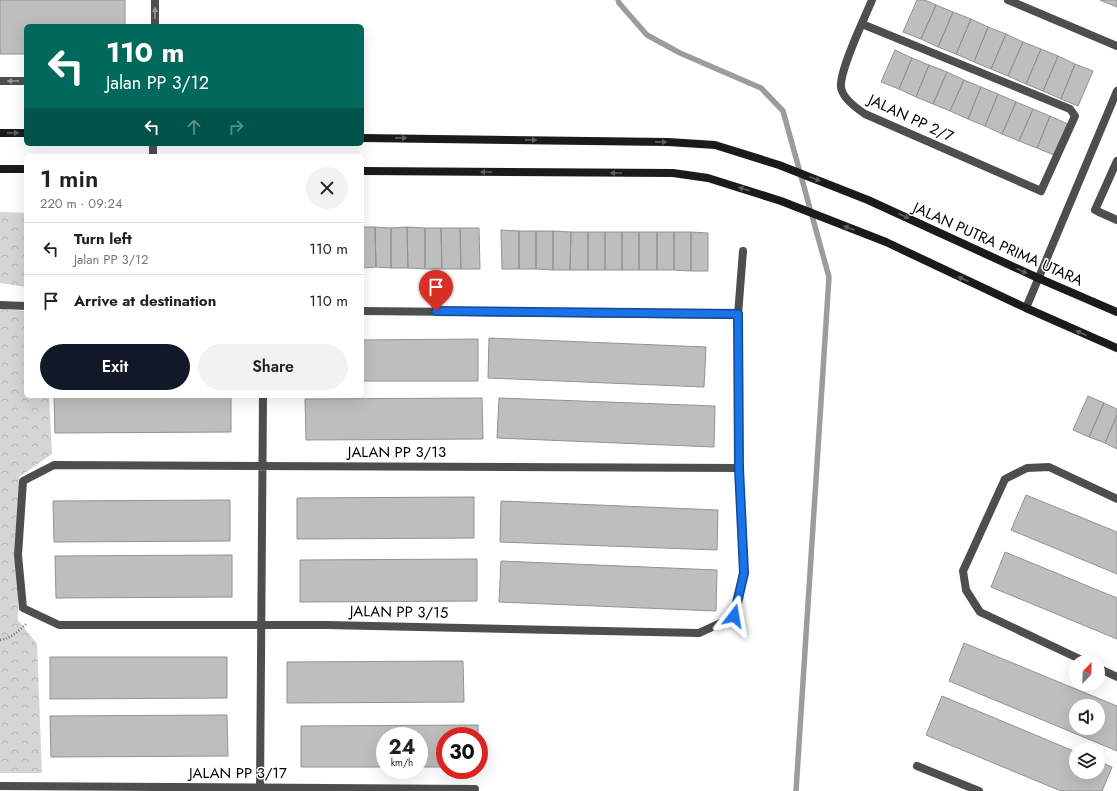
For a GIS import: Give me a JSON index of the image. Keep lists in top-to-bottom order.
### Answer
{
  "streets": {
    "main road": ["JALAN PUTRA PRIMA UTARA"],
    "street": [
      "JALAN PP 2/7",
      "JALAN PP 3/13",
      "JALAN PP 3/15",
      "JALAN PP 3/17"
    ]
  },
  "crossings": [
    ["JALAN PP 3/13", "JALAN PP 3/15"]
  ],
  "north": "top right",
  "page": {
    "turn": ["110 m", "Jalan PP 3/12"],
    "heading": ["1 min", "220 m · 09:24"],
    "list": [
      {
        "name": "Turn left",
        "note": "Jalan PP 3/12",
        "value": "110 m"
      },
      {
        "name": "Arrive at destination",
        "value": "110 m"
      }
    ],
    "buttons": ["Exit", "Share"],
    "speed": "24 km/h",
    "limit": "30"
  }
}
